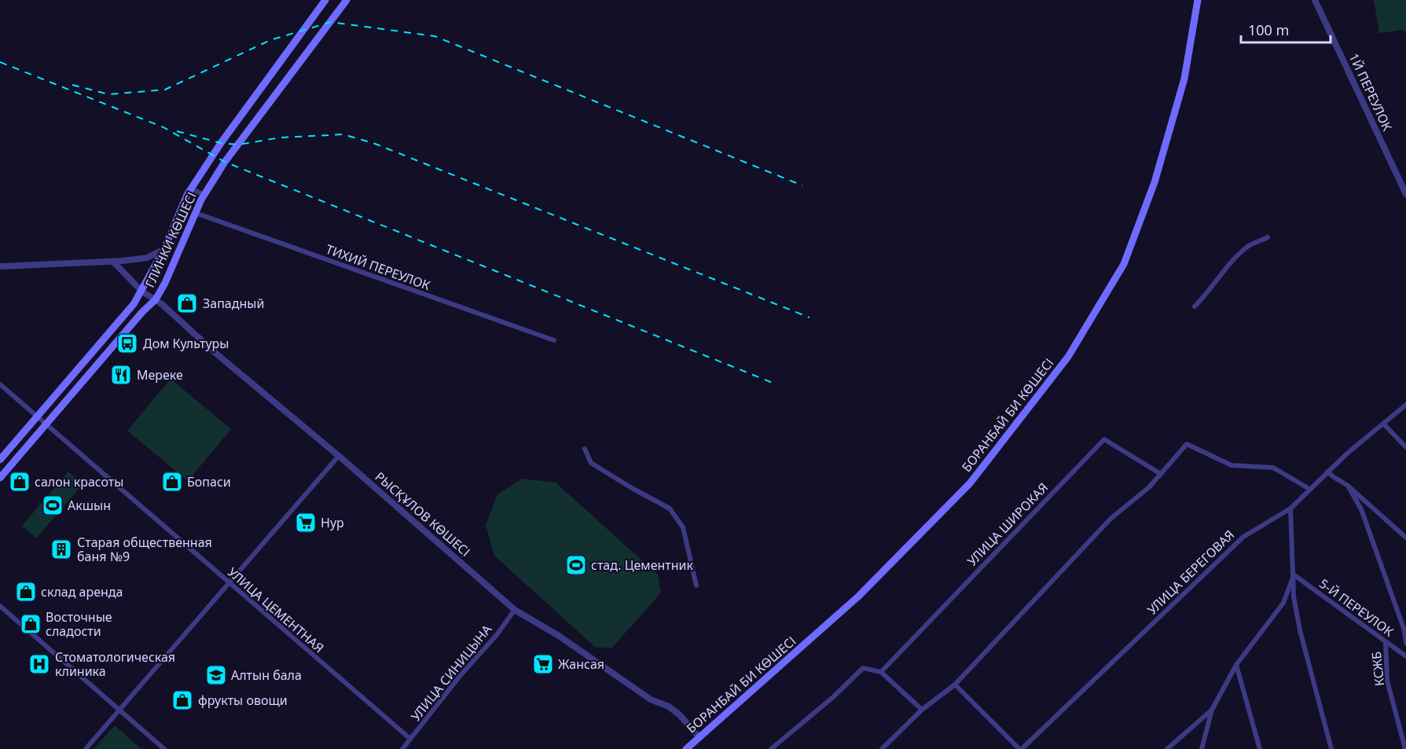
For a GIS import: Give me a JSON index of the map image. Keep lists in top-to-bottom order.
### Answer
{
  "streets": {
    "main road": ["ГЛИНКИ КӨШЕСІ", "БОРАНБАЙ БИ КӨШЕСІ"],
    "street": [
      "1Й ПЕРЕУЛОК",
      "ТИХИЙ ПЕРЕУЛОК",
      "РЫСҚҰЛОВ КӨШЕСІ",
      "УЛИЦА ШИРОКАЯ",
      "УЛИЦА БЕРЕГОВАЯ",
      "5-Й ПЕРЕУЛОК",
      "УЛИЦА ЦЕМЕНТНАЯ",
      "КСЖБ",
      "УЛИЦА СИНИЦЫНА"
    ]
  },
  "crossings": [
    ["ГЛИНКИ КӨШЕСІ", "ТИХИЙ ПЕРЕУЛОК"],
    ["ГЛИНКИ КӨШЕСІ", "РЫСҚҰЛОВ КӨШЕСІ"],
    ["ГЛИНКИ КӨШЕСІ", "УЛИЦА ЦЕМЕНТНАЯ"],
    ["БОРАНБАЙ БИ КӨШЕСІ", "РЫСҚҰЛОВ КӨШЕСІ"],
    ["РЫСҚҰЛОВ КӨШЕСІ", "УЛИЦА СИНИЦЫНА"],
    ["5-Й ПЕРЕУЛОК", "КСЖБ"],
    ["УЛИЦА ЦЕМЕНТНАЯ", "УЛИЦА СИНИЦЫНА"]
  ],
  "places": {
    "shop": [
      "Западный",
      "салон красоты",
      "Бопаси",
      "склад аренда",
      "Восточные сладости",
      "фрукты овощи"
    ],
    "bus stop": ["Дом Культуры"],
    "restaurant": ["Мереке"],
    "sports": ["Акшын", "стад. Цементник"],
    "supermarket": ["Нур", "Жансая"],
    "building": ["Старая общественная баня №9"],
    "hospital": ["Стоматологическая клиника"],
    "school or university": ["Алтын бала"]
  },
  "scale_bar": "100 m"
}
